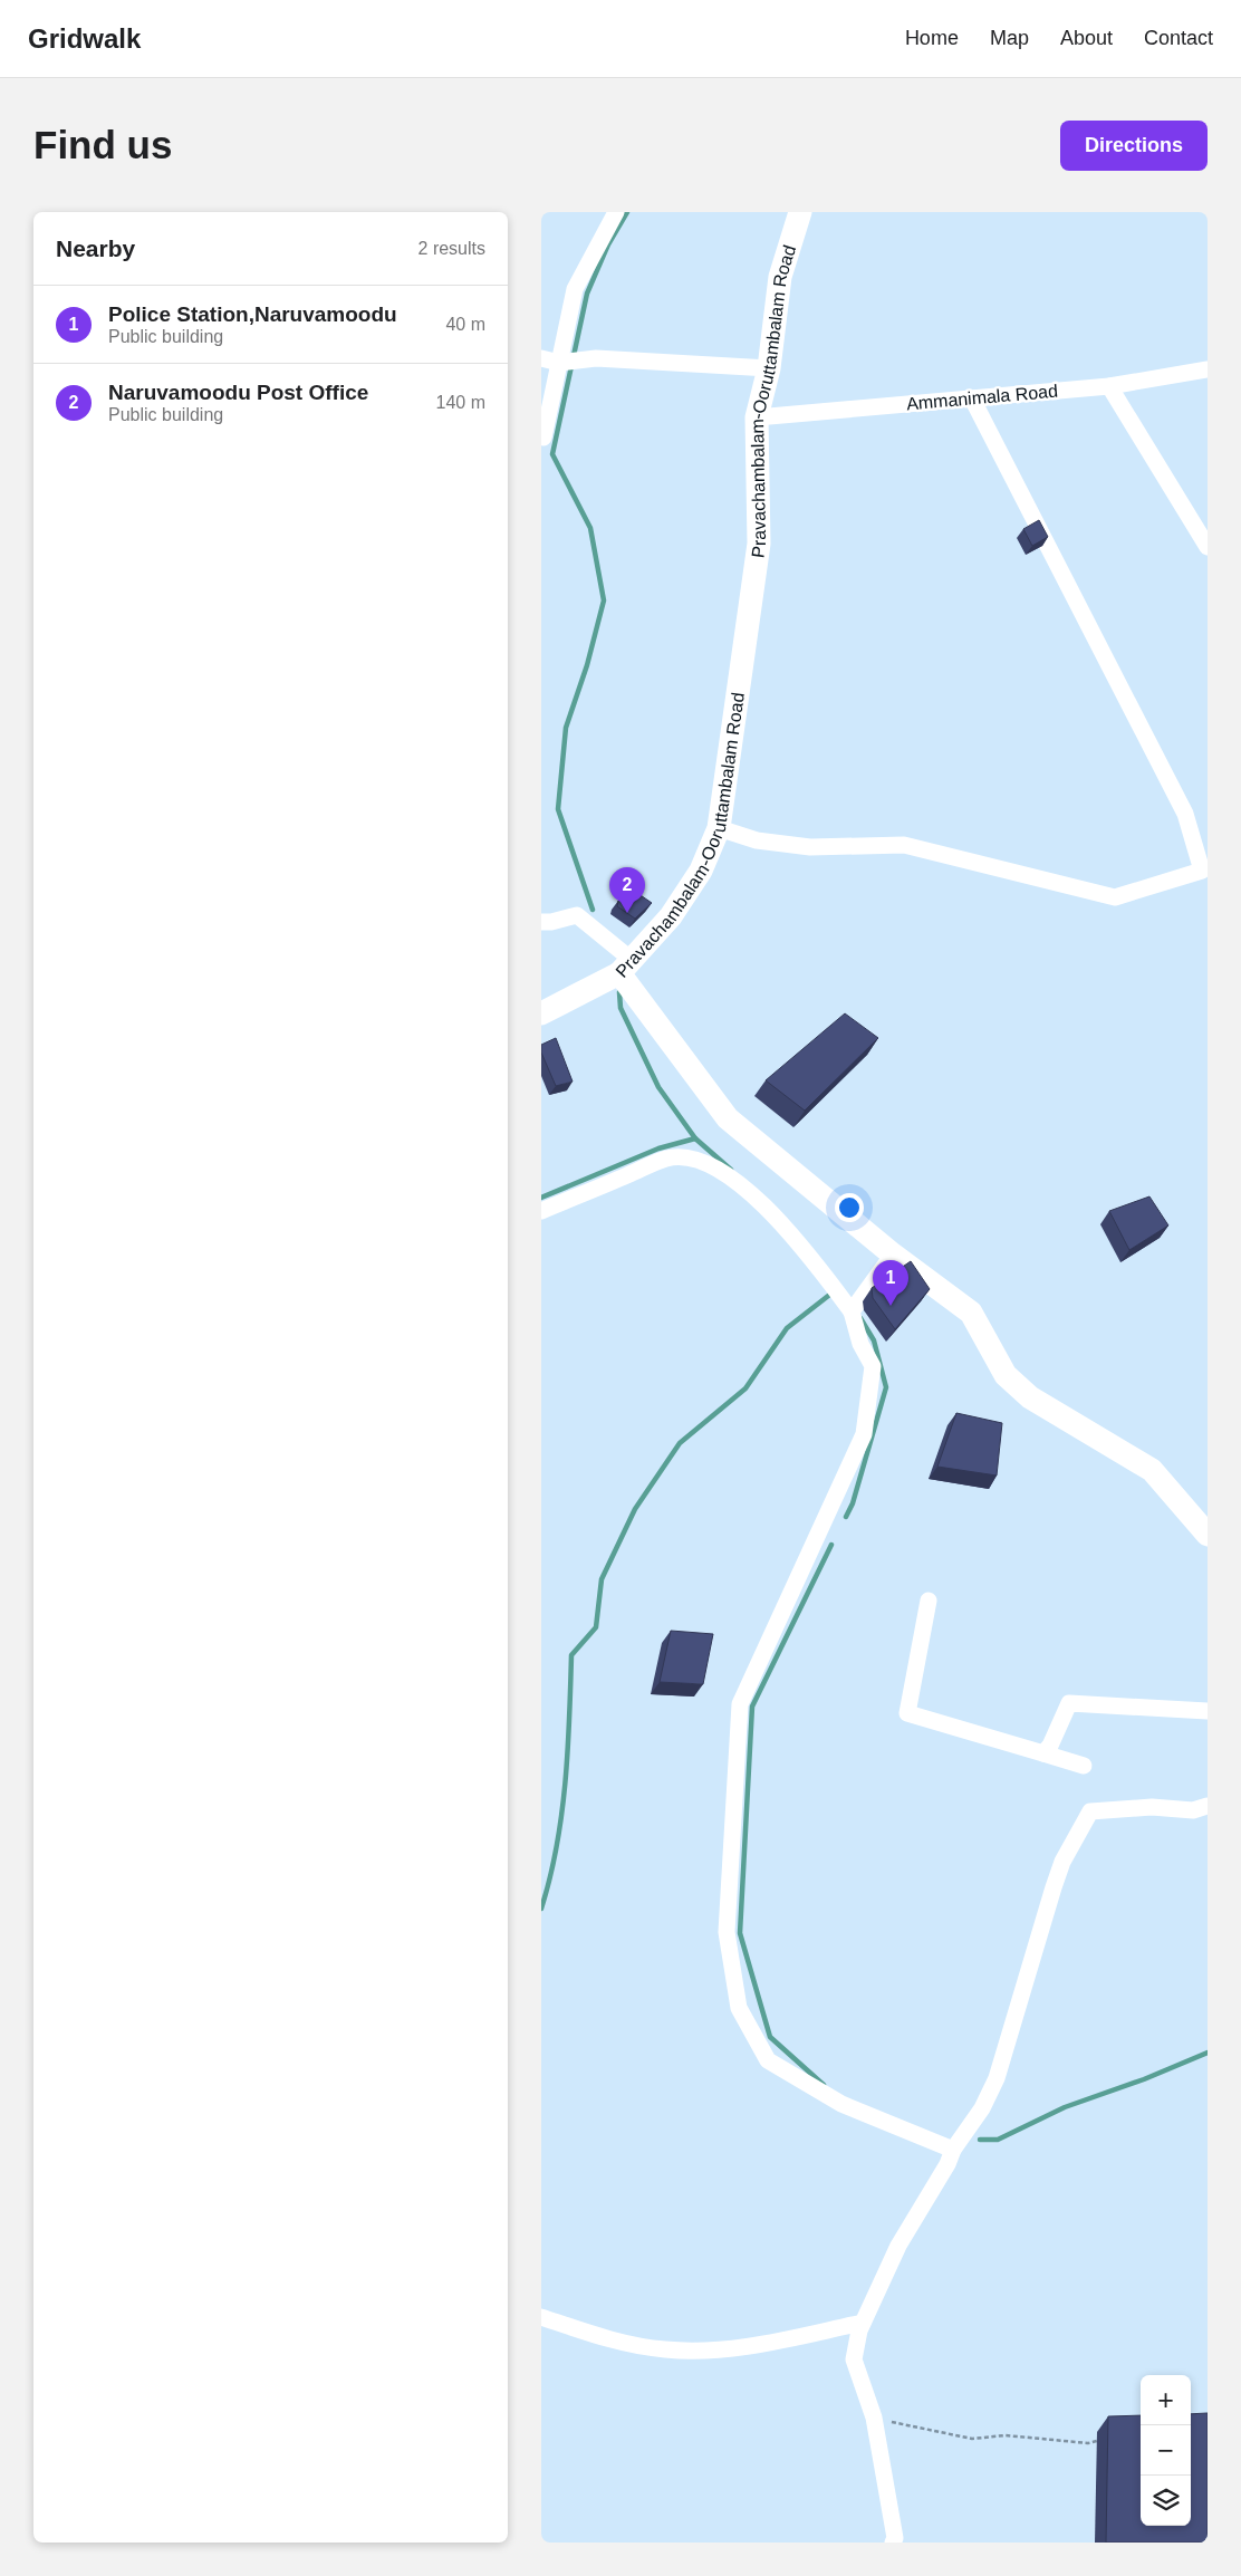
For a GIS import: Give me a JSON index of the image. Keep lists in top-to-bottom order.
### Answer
{
  "streets": {
    "street": ["Ammanimala Road", "Pravachambalam-Ooruttambalam Road"]
  },
  "crossings": [
    ["Ammanimala Road", "Pravachambalam-Ooruttambalam Road"]
  ],
  "page": {
    "header": "Gridwalk",
    "nav": [
      "Home",
      "Map",
      "About",
      "Contact"
    ],
    "buttons": "Directions",
    "title": "Find us",
    "heading": ["Nearby", "2 results"],
    "list": [
      {
        "mark": "1",
        "name": "Police Station,Naruvamoodu",
        "note": "Public building",
        "value": "40 m"
      },
      {
        "mark": "2",
        "name": "Naruvamoodu Post Office",
        "note": "Public building",
        "value": "140 m"
      }
    ],
    "pins": ["2", "1"],
    "map_buttons": ["+", "−"]
  }
}
